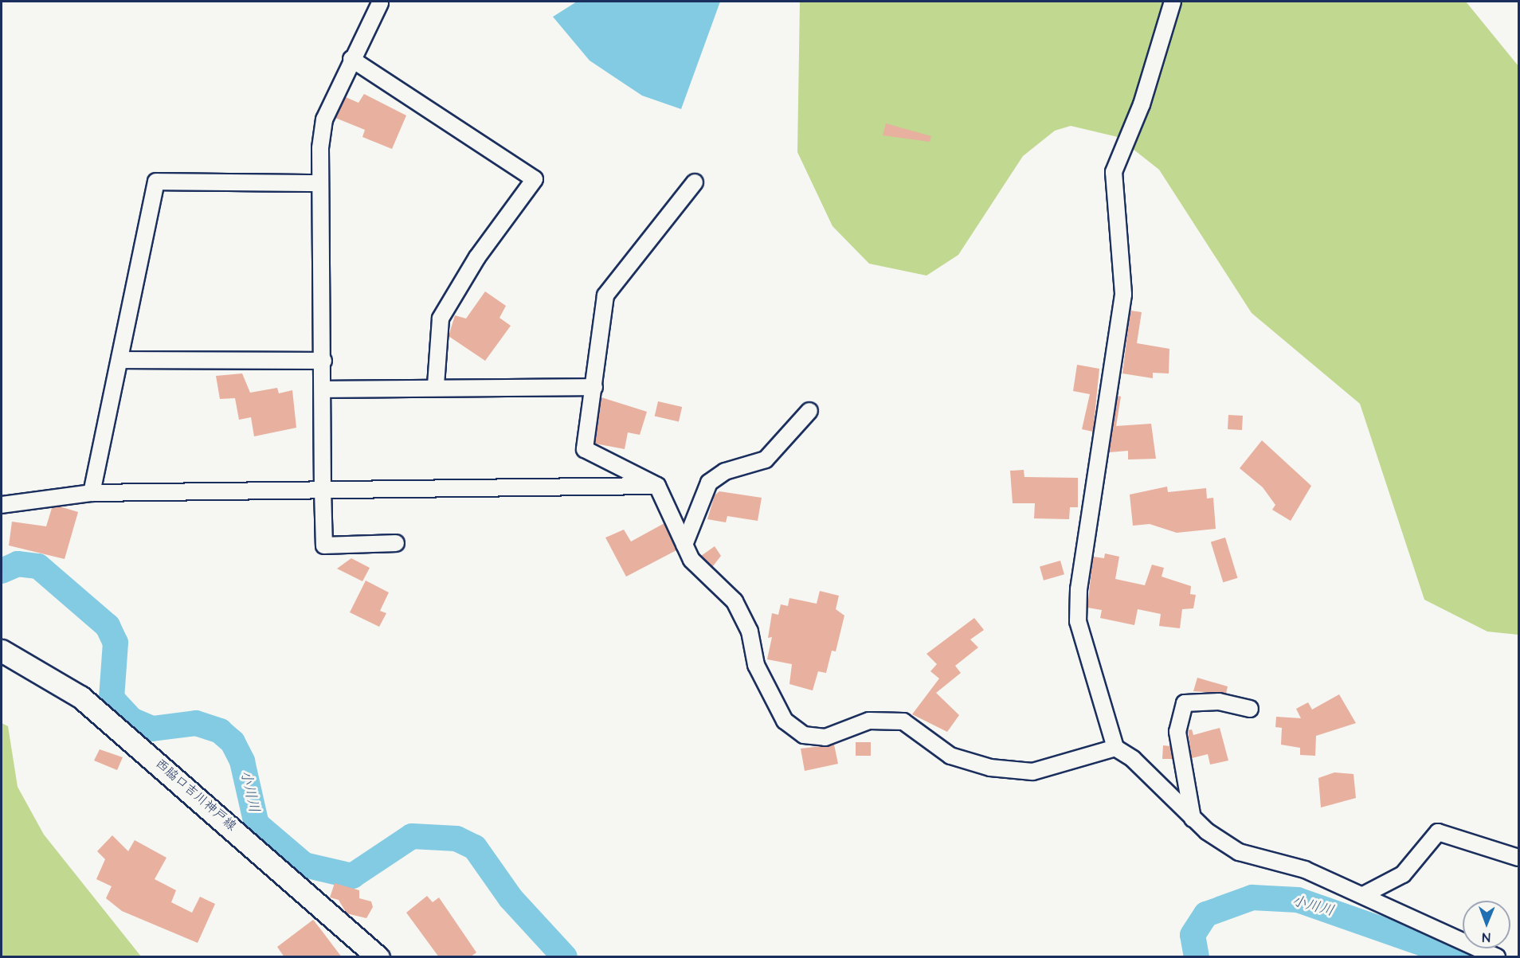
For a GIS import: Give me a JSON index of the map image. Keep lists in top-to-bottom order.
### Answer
{
  "streets": {
    "main road": ["西脇口吉川神戸線"]
  },
  "water": ["小川川"],
  "north": "bottom"
}
